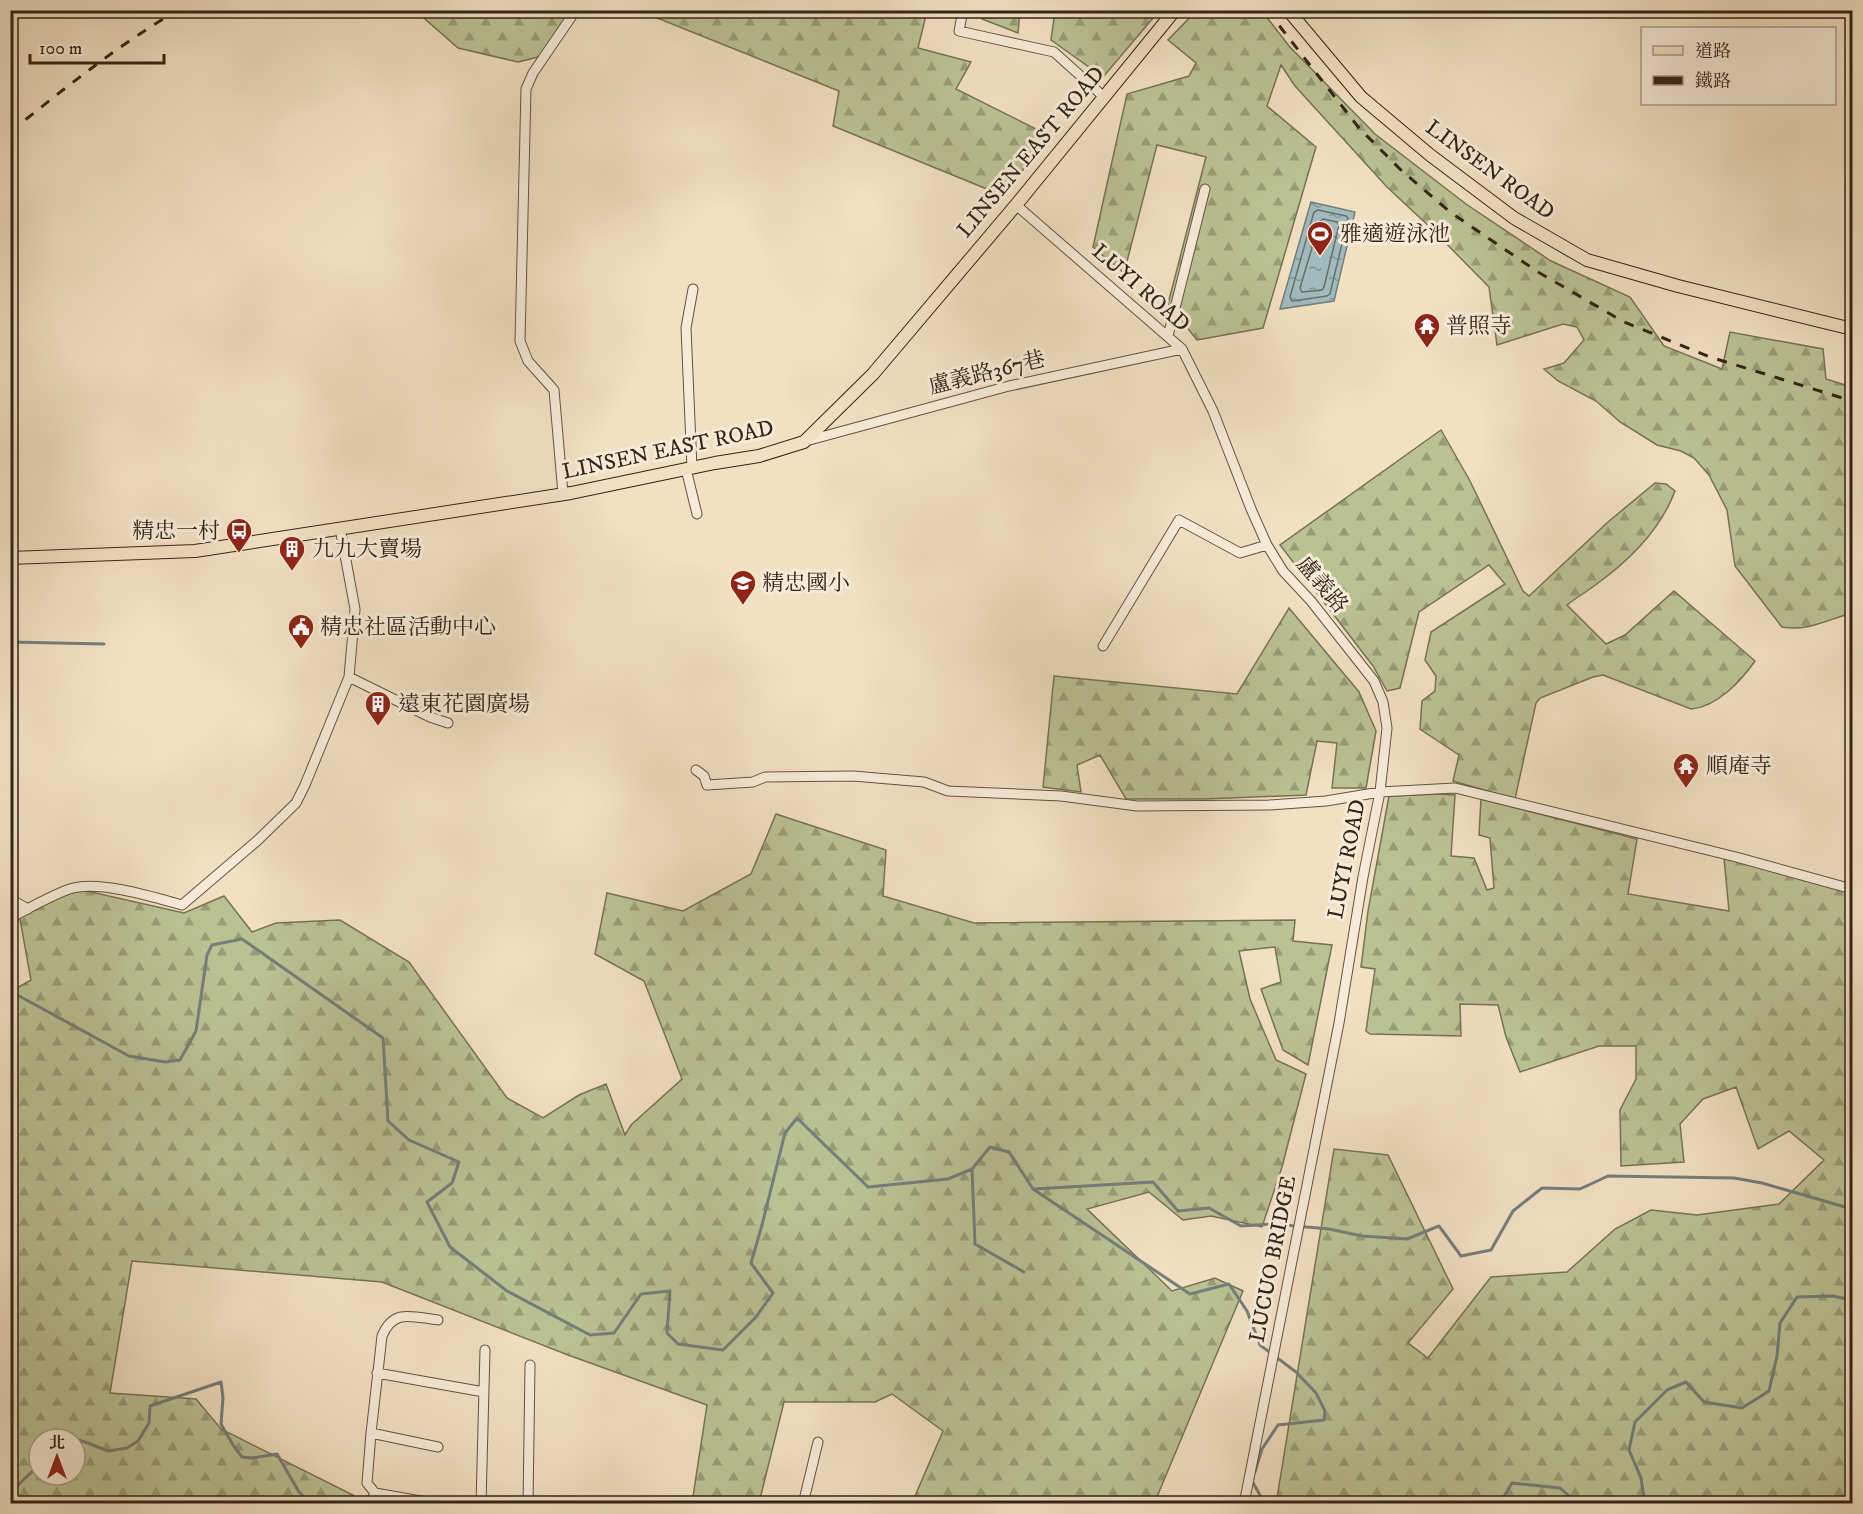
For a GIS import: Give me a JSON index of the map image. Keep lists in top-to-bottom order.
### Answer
{
  "streets": {
    "main road": ["LINSEN EAST ROAD", "LINSEN ROAD"],
    "street": ["LUYI ROAD", "盧義路367巷", "LUCUO BRIDGE"]
  },
  "crossings": [
    ["LINSEN EAST ROAD", "LUYI ROAD"],
    ["LINSEN EAST ROAD", "盧義路367巷"],
    ["LUYI ROAD", "盧義路367巷"],
    ["LUYI ROAD", "LUCUO BRIDGE"]
  ],
  "places": {
    "sports": ["雅適遊泳池"],
    "temple": ["普照寺", "順庵寺"],
    "bus stop": ["精忠一村"],
    "building": ["九九大賣場", "遠東花園廣場"],
    "school or university": ["精忠國小"],
    "public building": ["精忠社區活動中心"]
  },
  "legend": ["道路", "鐵路"],
  "scale_bar": "100 m",
  "north": "top"
}
